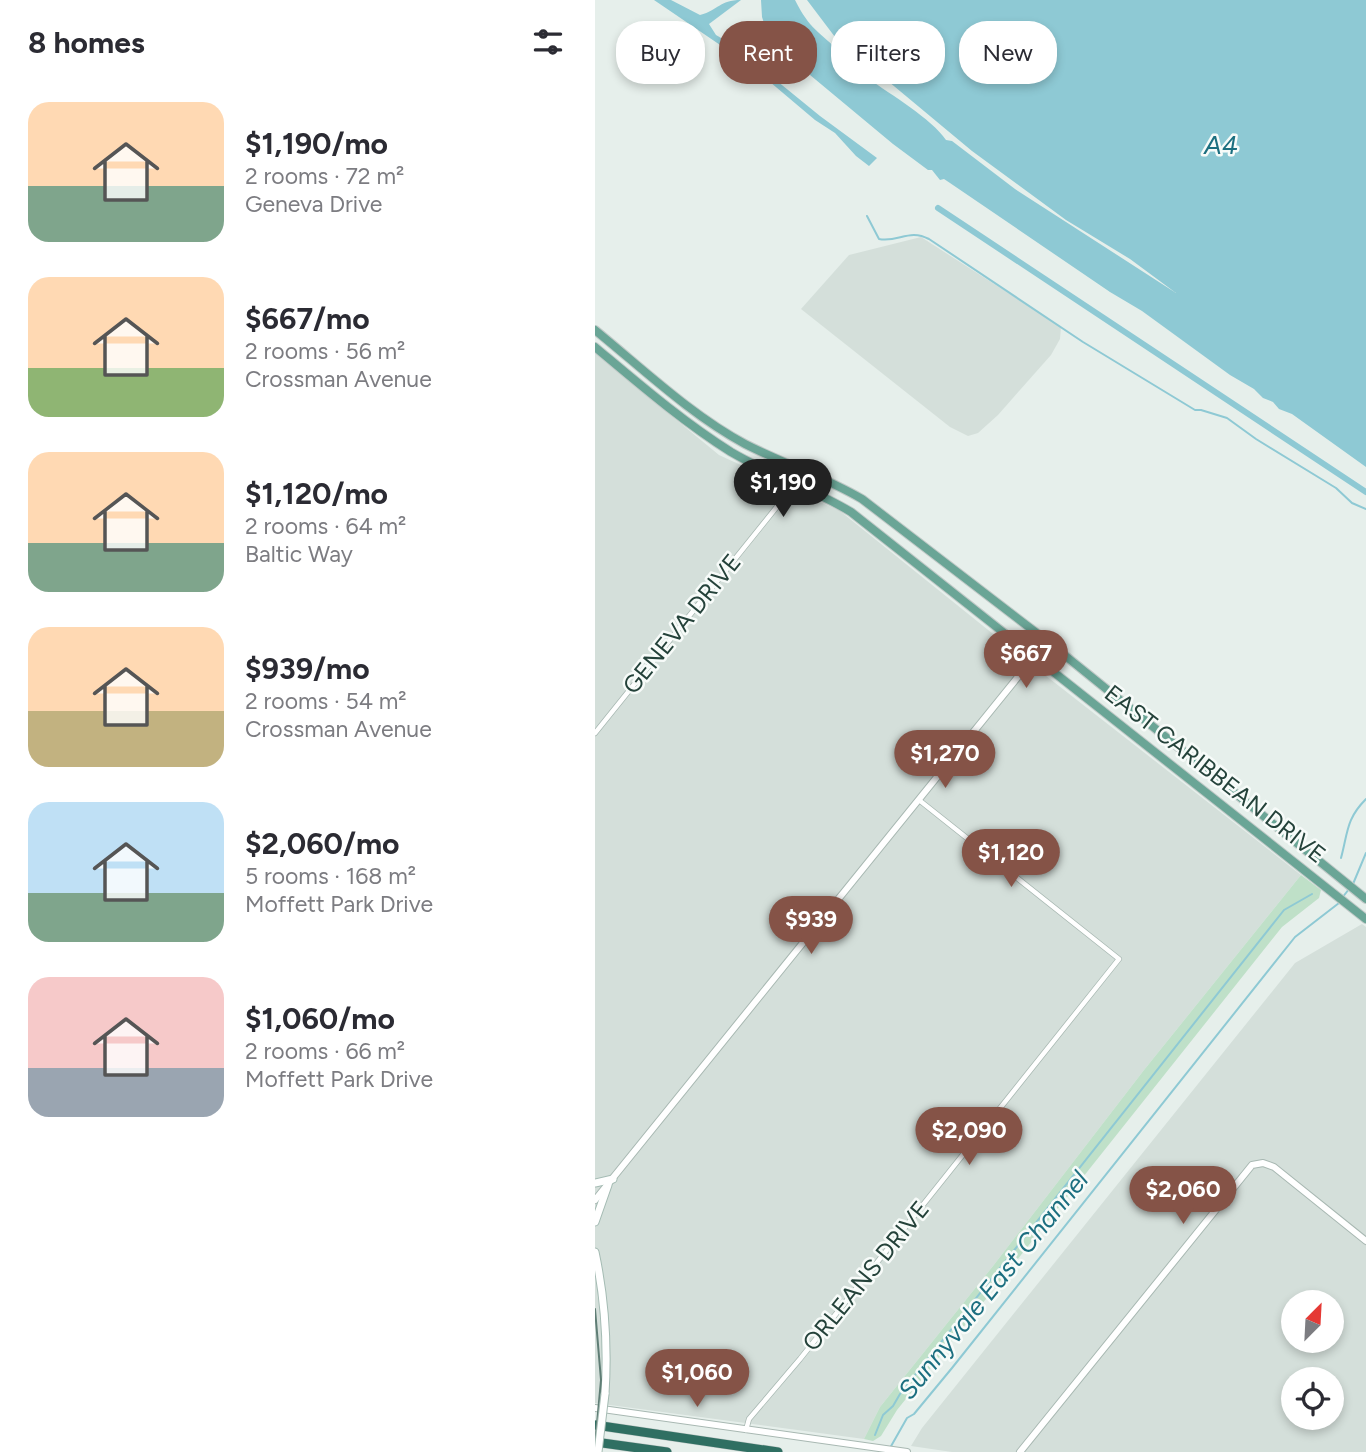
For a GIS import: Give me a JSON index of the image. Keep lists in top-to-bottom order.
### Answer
{
  "streets": {
    "main road": ["EAST CARIBBEAN DRIVE"],
    "street": ["GENEVA DRIVE", "ORLEANS DRIVE"]
  },
  "crossings": [
    ["GENEVA DRIVE", "EAST CARIBBEAN DRIVE"]
  ],
  "water": ["A4", "Sunnyvale East Channel"],
  "north": "top right",
  "page": {
    "heading": "8 homes",
    "chip": [
      "Buy",
      "Rent",
      "Filters",
      "New"
    ],
    "list": [
      {
        "name": "$1,190/mo",
        "note": "2 rooms · 72 m² · Geneva Drive"
      },
      {
        "name": "$667/mo",
        "note": "2 rooms · 56 m² · Crossman Avenue"
      },
      {
        "name": "$1,120/mo",
        "note": "2 rooms · 64 m² · Baltic Way"
      },
      {
        "name": "$939/mo",
        "note": "2 rooms · 54 m² · Crossman Avenue"
      },
      {
        "name": "$2,060/mo",
        "note": "5 rooms · 168 m² · Moffett Park Drive"
      },
      {
        "name": "$1,060/mo",
        "note": "2 rooms · 66 m² · Moffett Park Drive"
      }
    ],
    "price": [
      "$1,190",
      "$667",
      "$1,270",
      "$1,120",
      "$939",
      "$2,090",
      "$2,060",
      "$1,060"
    ]
  }
}
